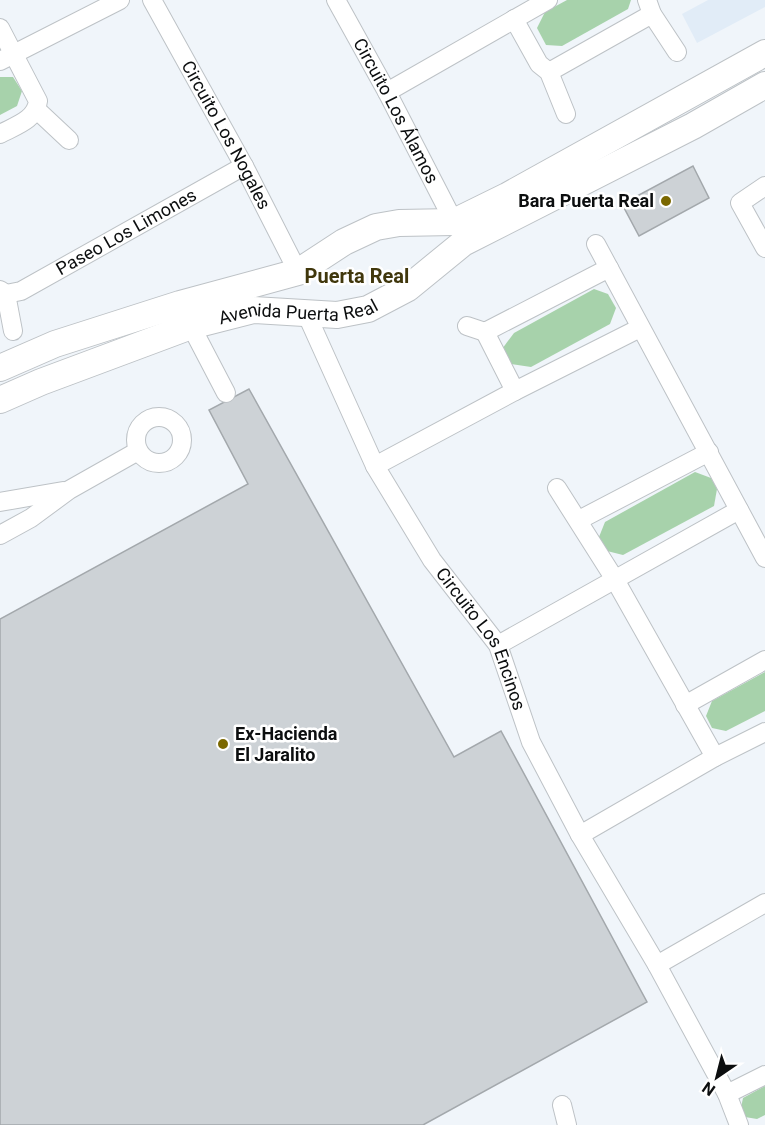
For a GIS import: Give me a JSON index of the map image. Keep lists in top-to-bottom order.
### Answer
{
  "streets": {
    "street": [
      "Circuito Los Álamos",
      "Circuito Los Nogales",
      "Paseo Los Limones",
      "Avenida Puerta Real",
      "Circuito Los Encinos"
    ]
  },
  "crossings": [
    ["Circuito Los Álamos", "Avenida Puerta Real"],
    ["Circuito Los Nogales", "Paseo Los Limones"],
    ["Circuito Los Nogales", "Avenida Puerta Real"],
    ["Avenida Puerta Real", "Circuito Los Encinos"]
  ],
  "districts": ["Puerta Real"],
  "places": ["Bara Puerta Real", "Ex-Hacienda El Jaralito"],
  "north": "bottom left"
}
